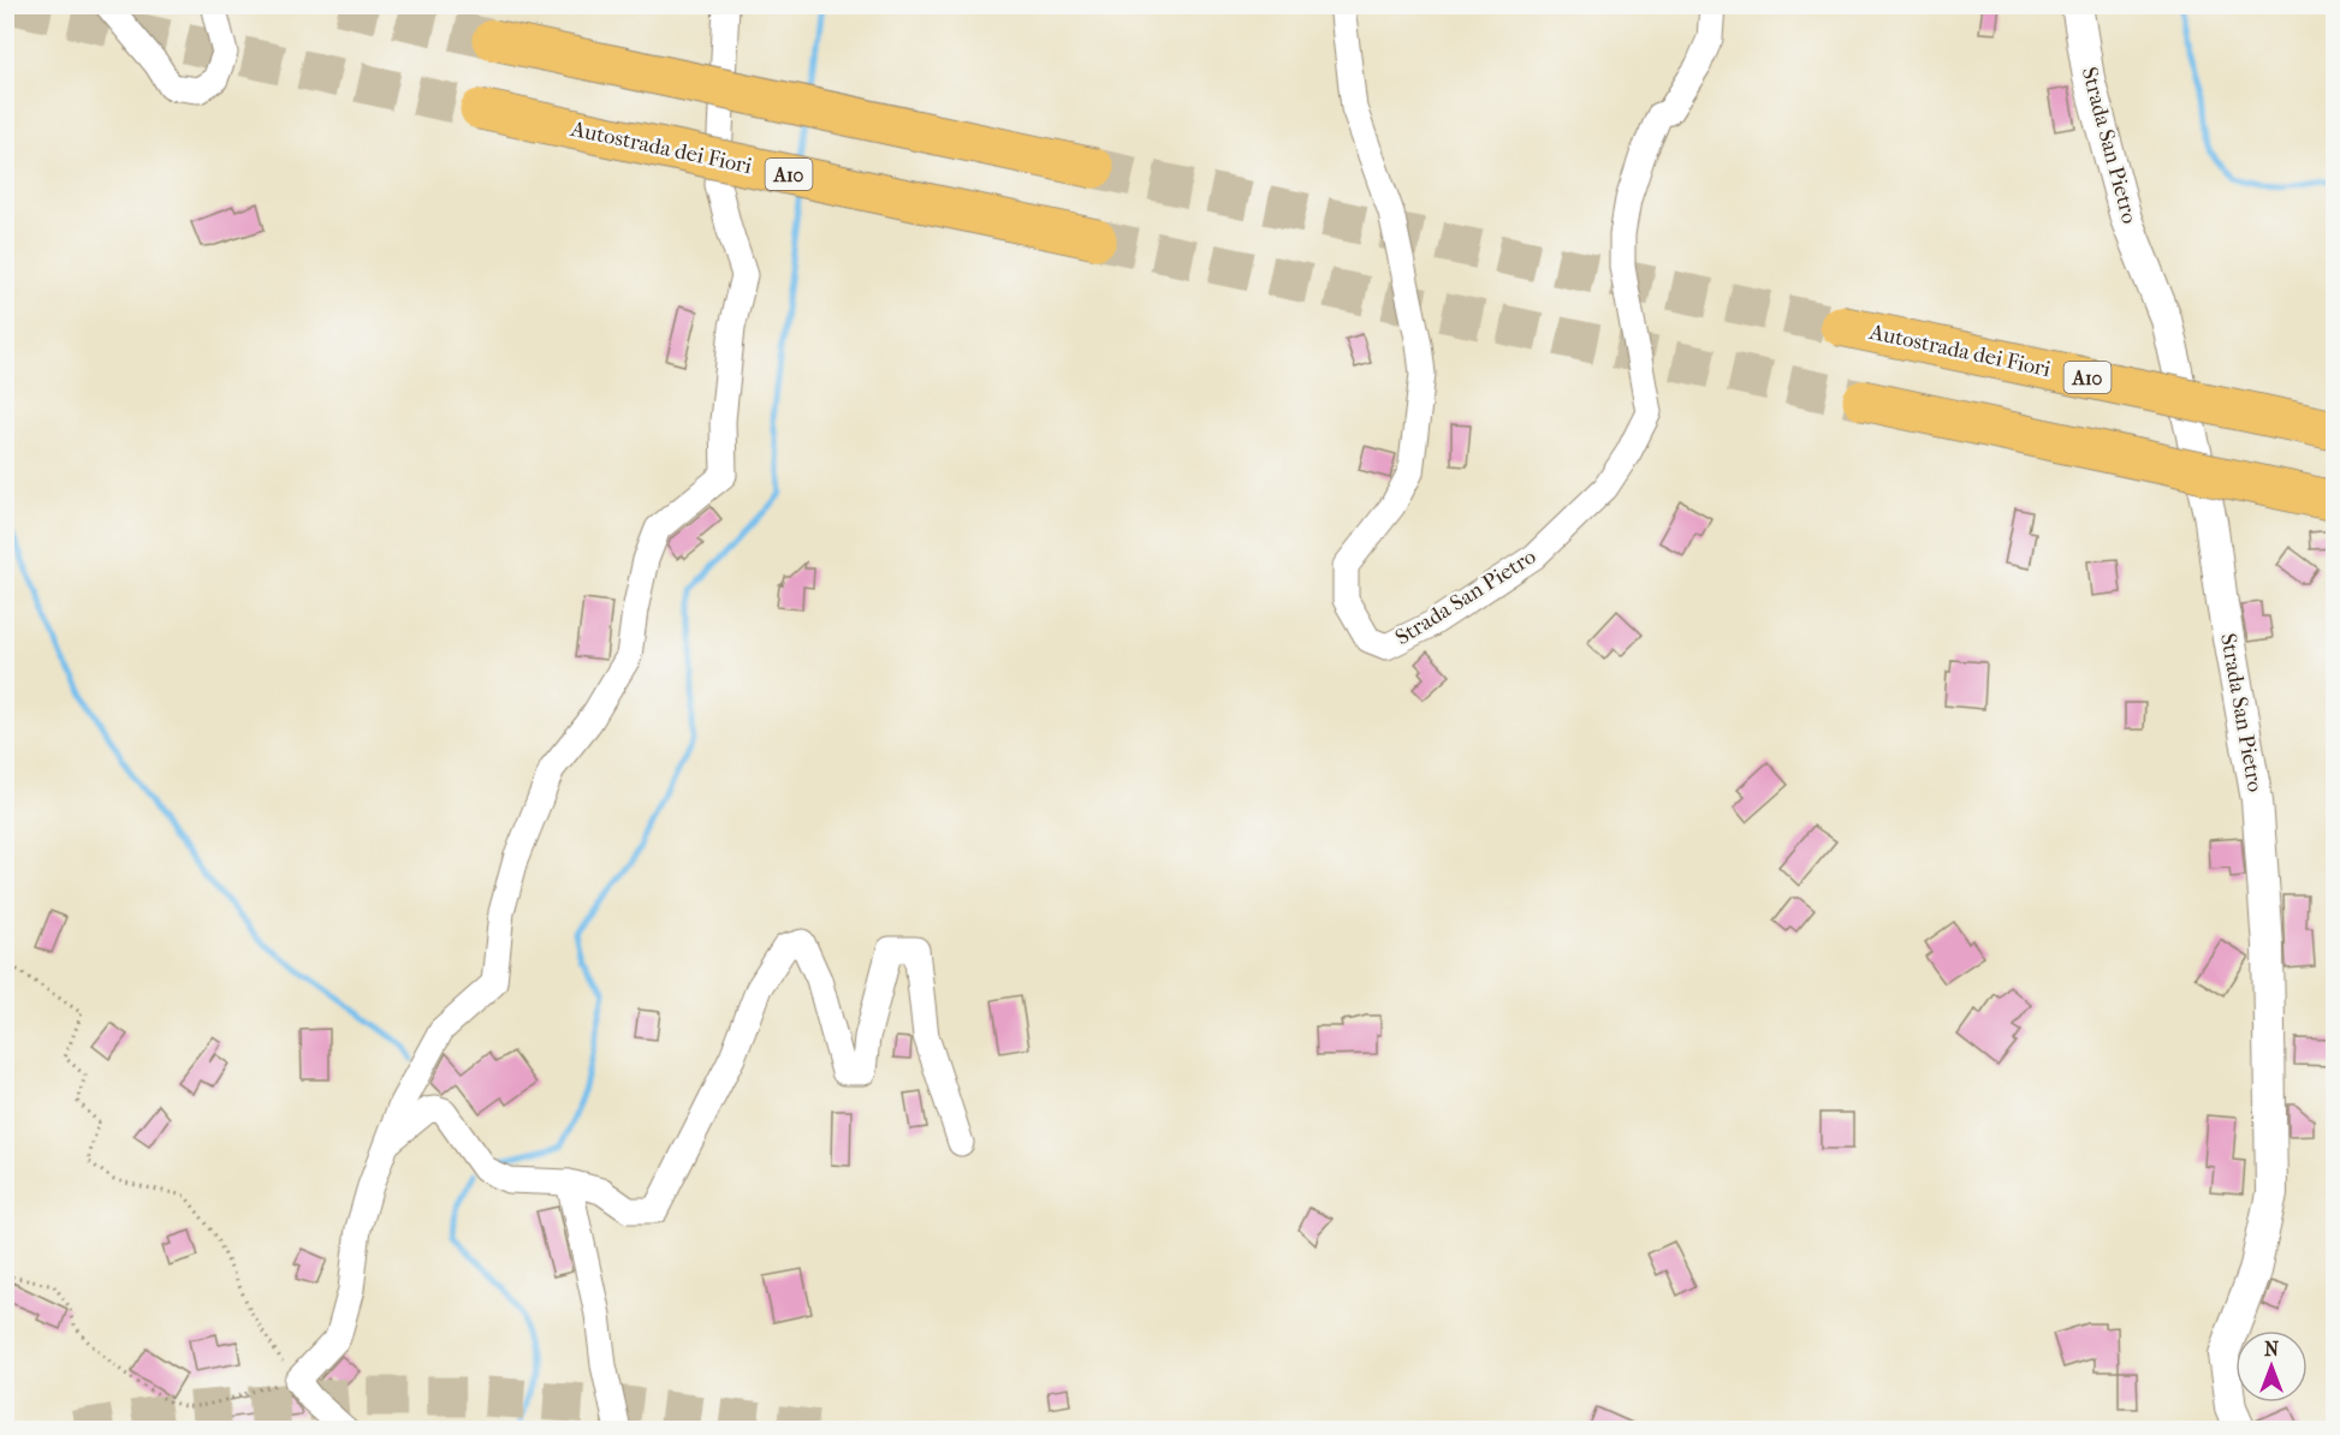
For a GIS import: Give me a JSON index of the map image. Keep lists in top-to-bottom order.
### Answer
{
  "streets": {
    "highway": ["Autostrada dei Fiori", "A10"],
    "street": ["Strada San Pietro"]
  },
  "north": "top"
}
